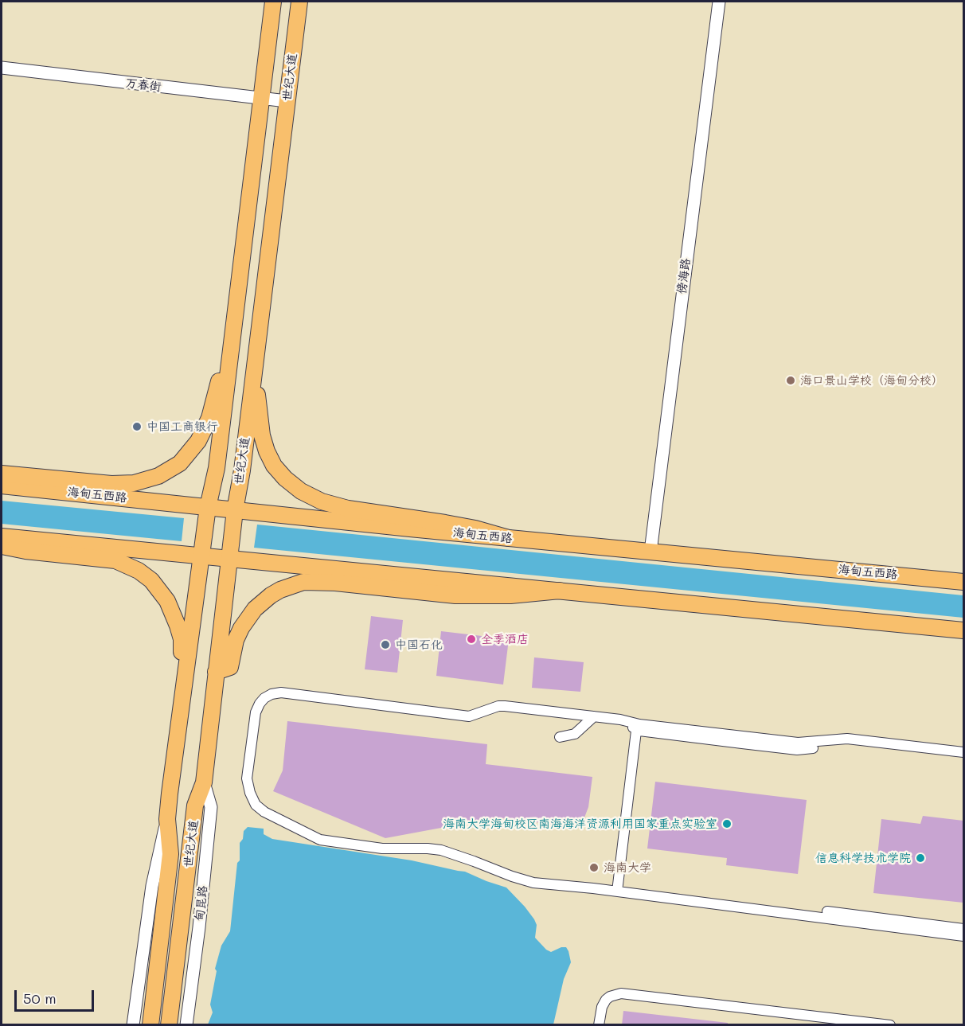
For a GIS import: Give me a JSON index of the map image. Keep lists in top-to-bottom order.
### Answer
{
  "streets": {
    "main road": ["世纪大道", "海甸五西路"],
    "street": ["万春街", "傍海路", "甸昆路"]
  },
  "crossings": [
    ["世纪大道", "万春街"],
    ["世纪大道", "海甸五西路"],
    ["世纪大道", "甸昆路"],
    ["傍海路", "海甸五西路"]
  ],
  "places": [
    "海口景山学校（海甸分校）",
    "中国工商银行",
    "全季酒店",
    "中国石化",
    "海南大学海甸校区南海海洋资源利用国家重点实验室",
    "信息科学技术学院",
    "海南大学"
  ],
  "scale_bar": "50 m"
}
